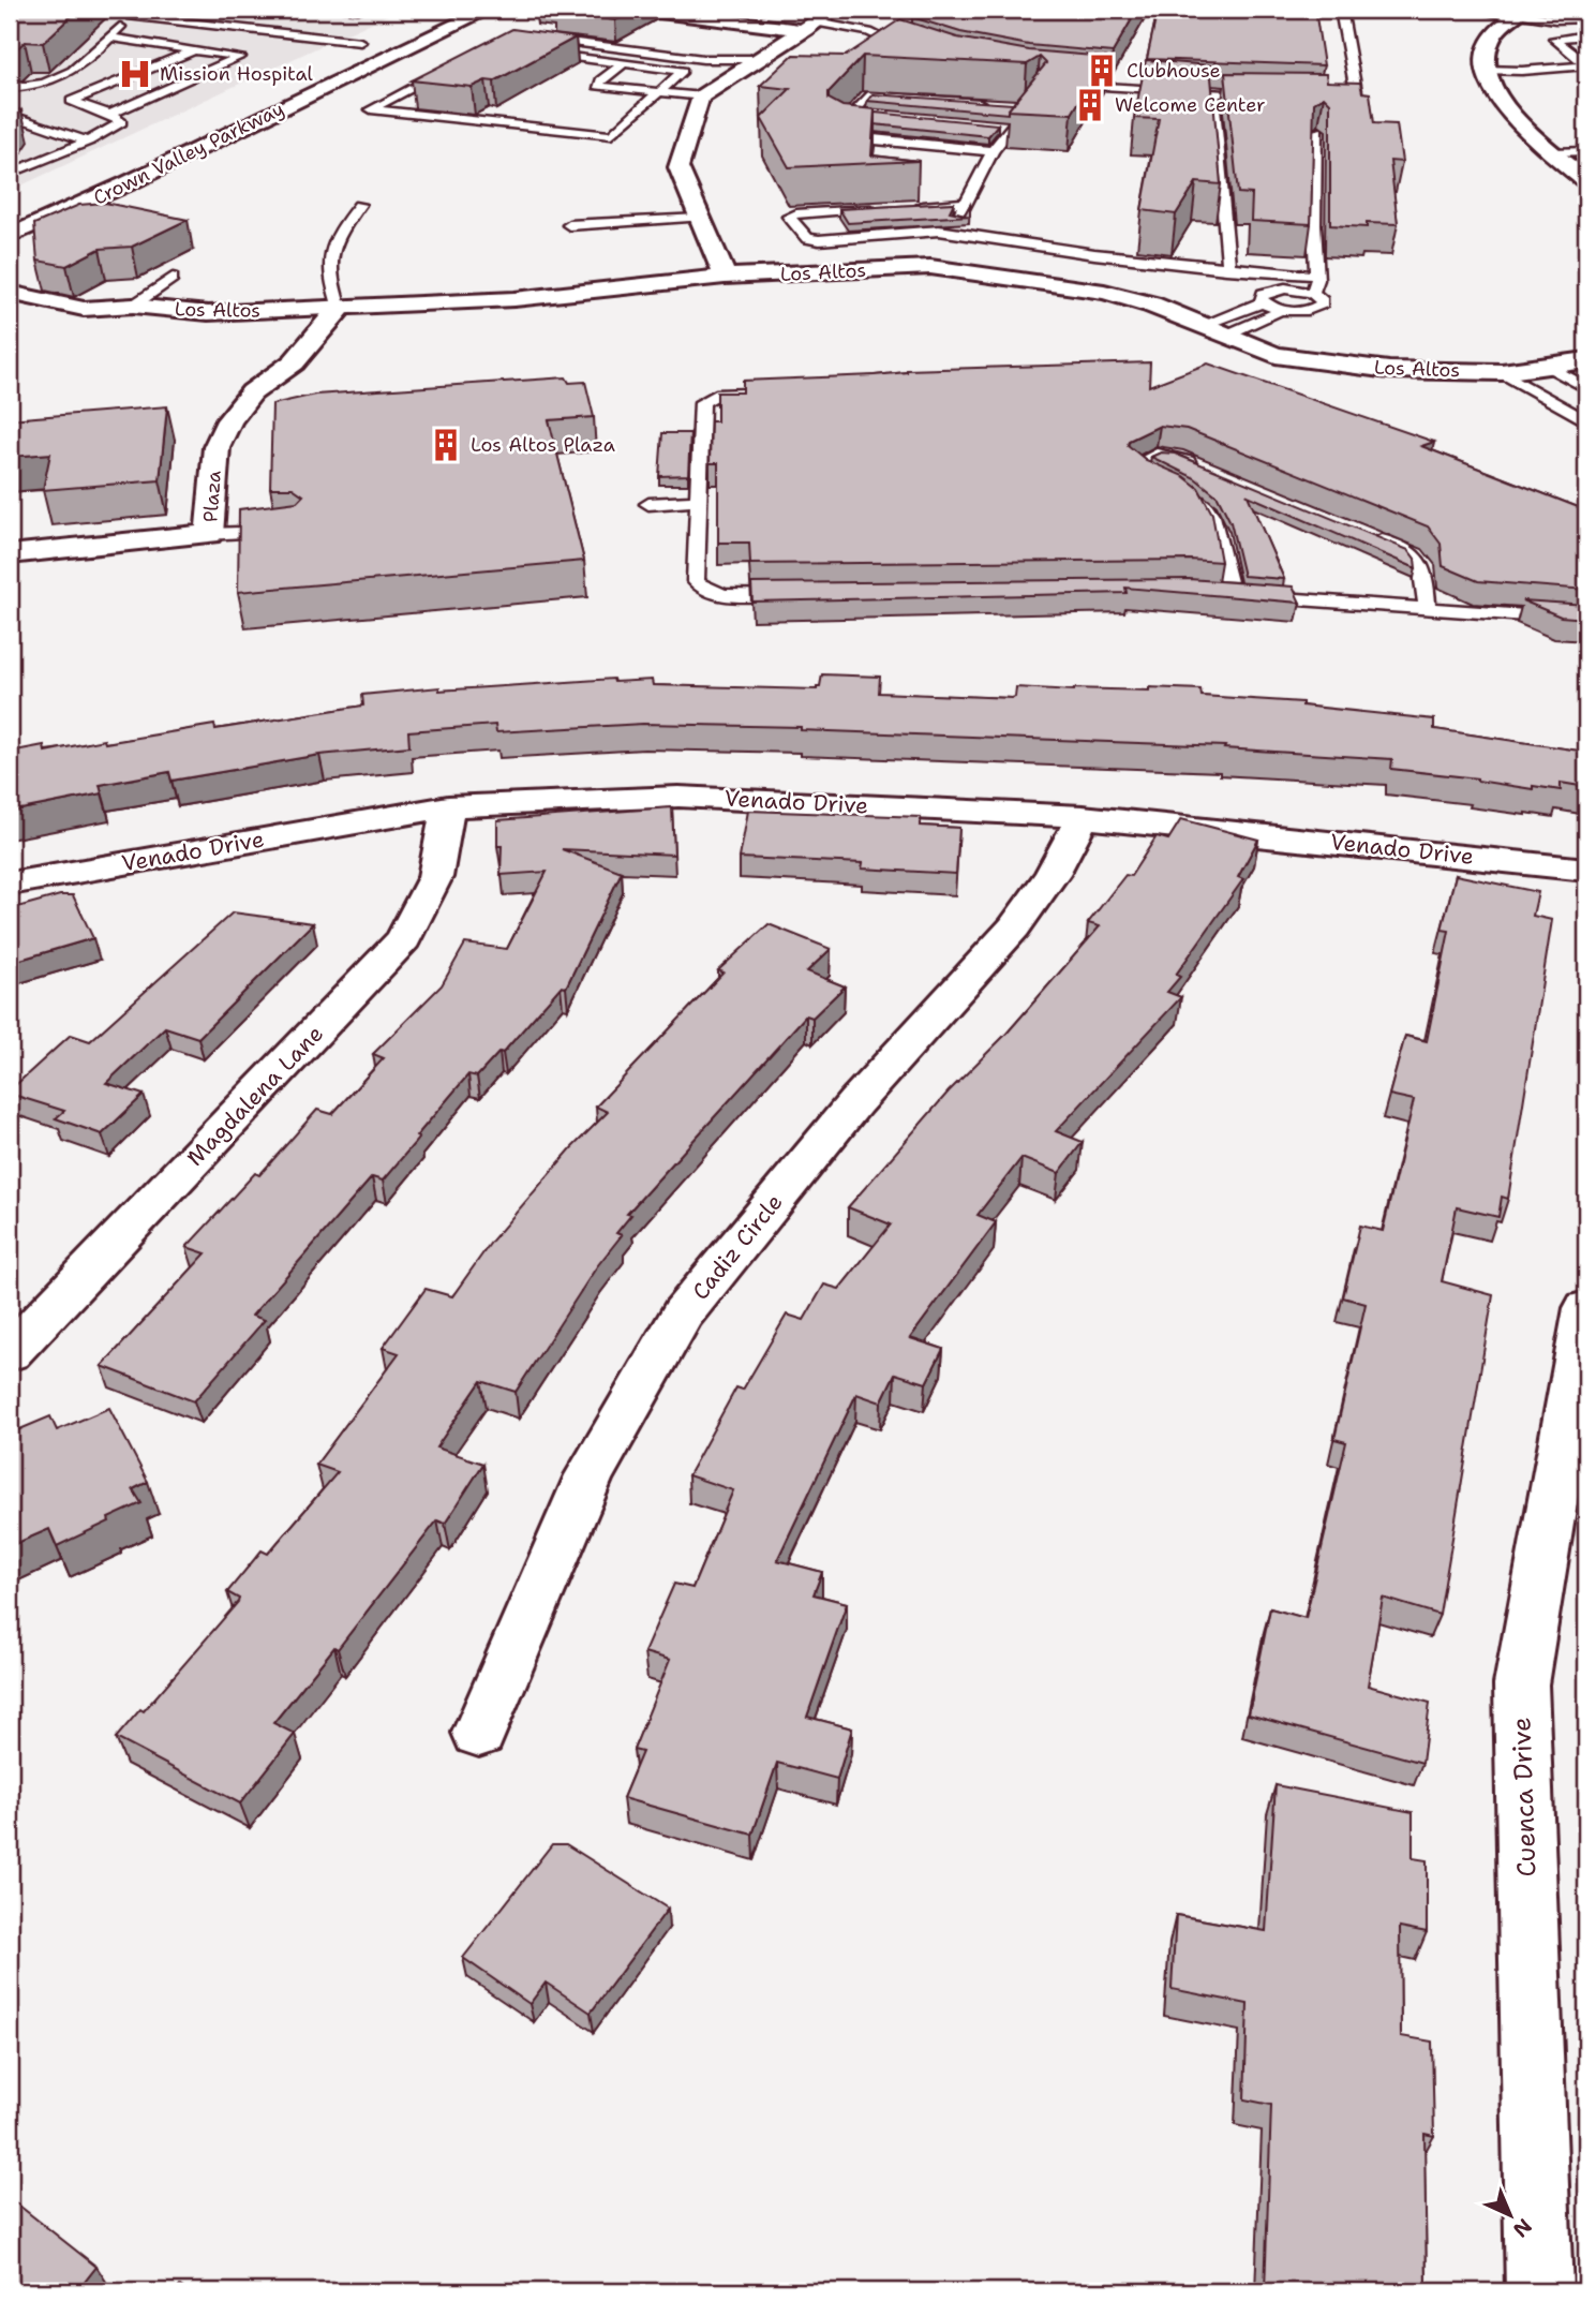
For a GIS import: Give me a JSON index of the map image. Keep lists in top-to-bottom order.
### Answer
{
  "streets": {
    "street": [
      "Crown Valley Parkway",
      "Los Altos",
      "Plaza",
      "Venado Drive",
      "Magdalena Lane",
      "Cadiz Circle",
      "Cuenca Drive"
    ]
  },
  "crossings": [
    ["Los Altos", "Plaza"],
    ["Venado Drive", "Magdalena Lane"],
    ["Venado Drive", "Cadiz Circle"]
  ],
  "places": {
    "building": ["Clubhouse", "Welcome Center", "Los Altos Plaza"],
    "hospital": ["Mission Hospital"]
  },
  "north": "bottom right"
}
